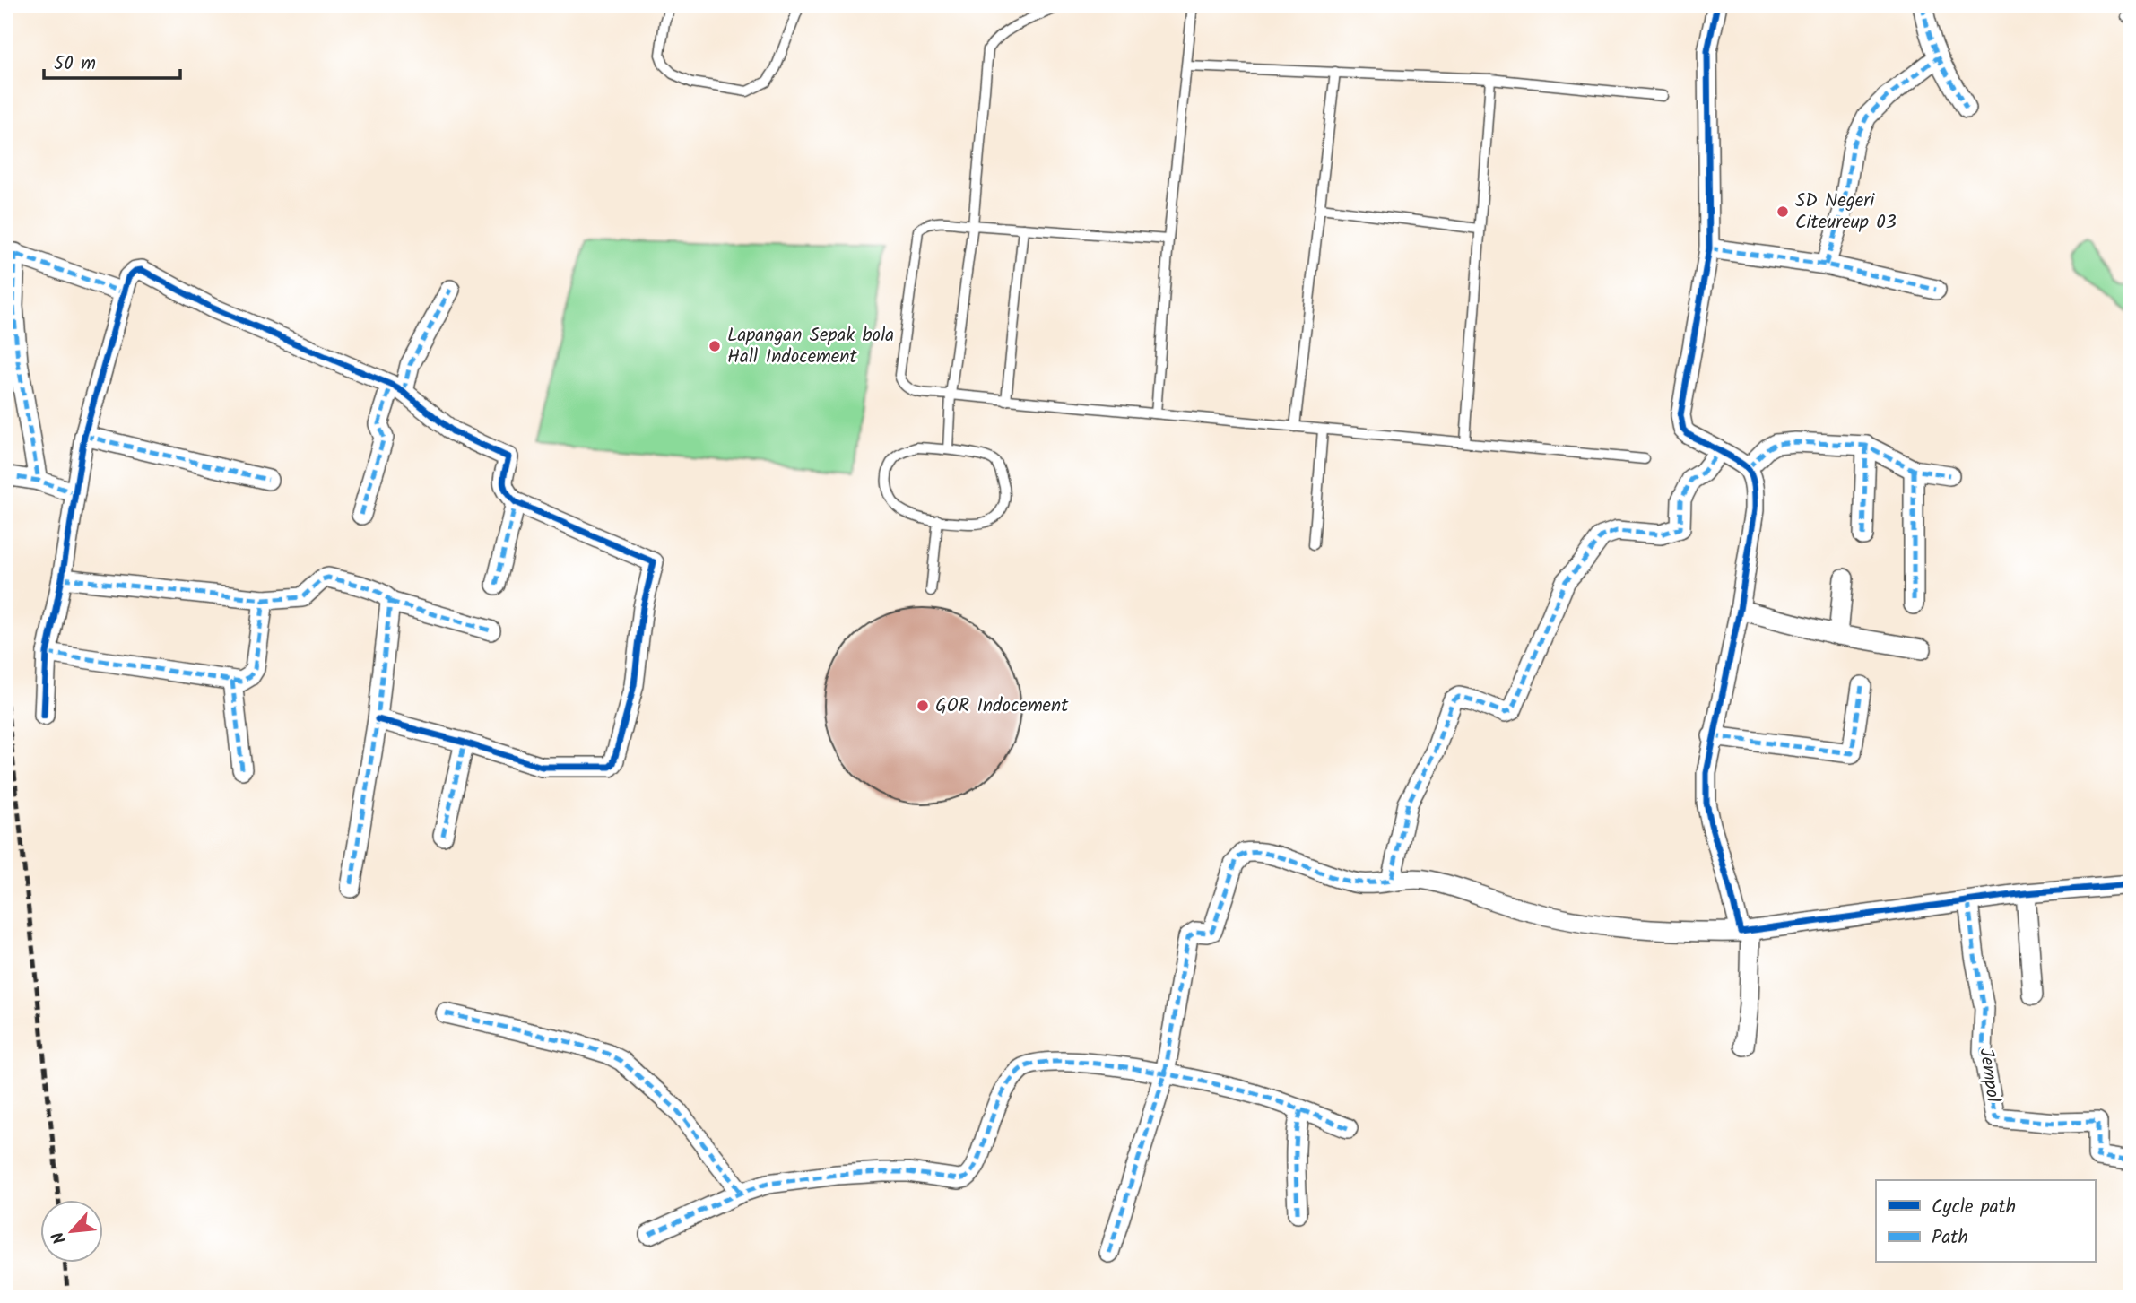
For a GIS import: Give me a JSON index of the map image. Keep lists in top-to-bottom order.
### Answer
{
  "streets": {
    "street": ["Jempol"]
  },
  "places": ["SD Negeri Citeureup 03", "Lapangan Sepak bola Hall Indocement", "GOR Indocement"],
  "legend": ["Cycle path", "Path"],
  "scale_bar": "50 m",
  "north": "bottom left"
}
